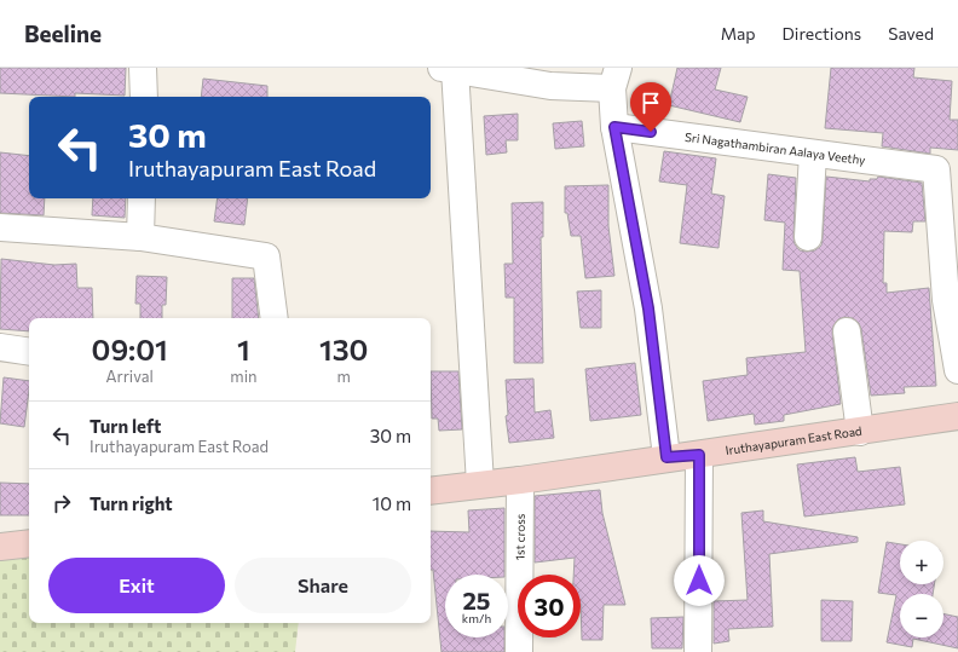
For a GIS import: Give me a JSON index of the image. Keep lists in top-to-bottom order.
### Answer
{
  "streets": {
    "main road": ["Iruthayapuram East Road"],
    "street": ["Sri Nagathambiran Aalaya Veethy", "1st cross"]
  },
  "crossings": [
    ["Iruthayapuram East Road", "1st cross"]
  ],
  "page": {
    "header": "Beeline",
    "nav": ["Map", "Directions", "Saved"],
    "turn": ["30 m", "Iruthayapuram East Road"],
    "eta": [
      "09:01",
      "Arrival",
      "1",
      "min",
      "130",
      "m"
    ],
    "list": [
      {
        "name": "Turn left",
        "note": "Iruthayapuram East Road",
        "value": "30 m"
      },
      {
        "name": "Turn right",
        "value": "10 m"
      }
    ],
    "map_buttons": ["+", "−"],
    "buttons": ["Exit", "Share"],
    "speed": "25 km/h",
    "limit": "30"
  }
}
